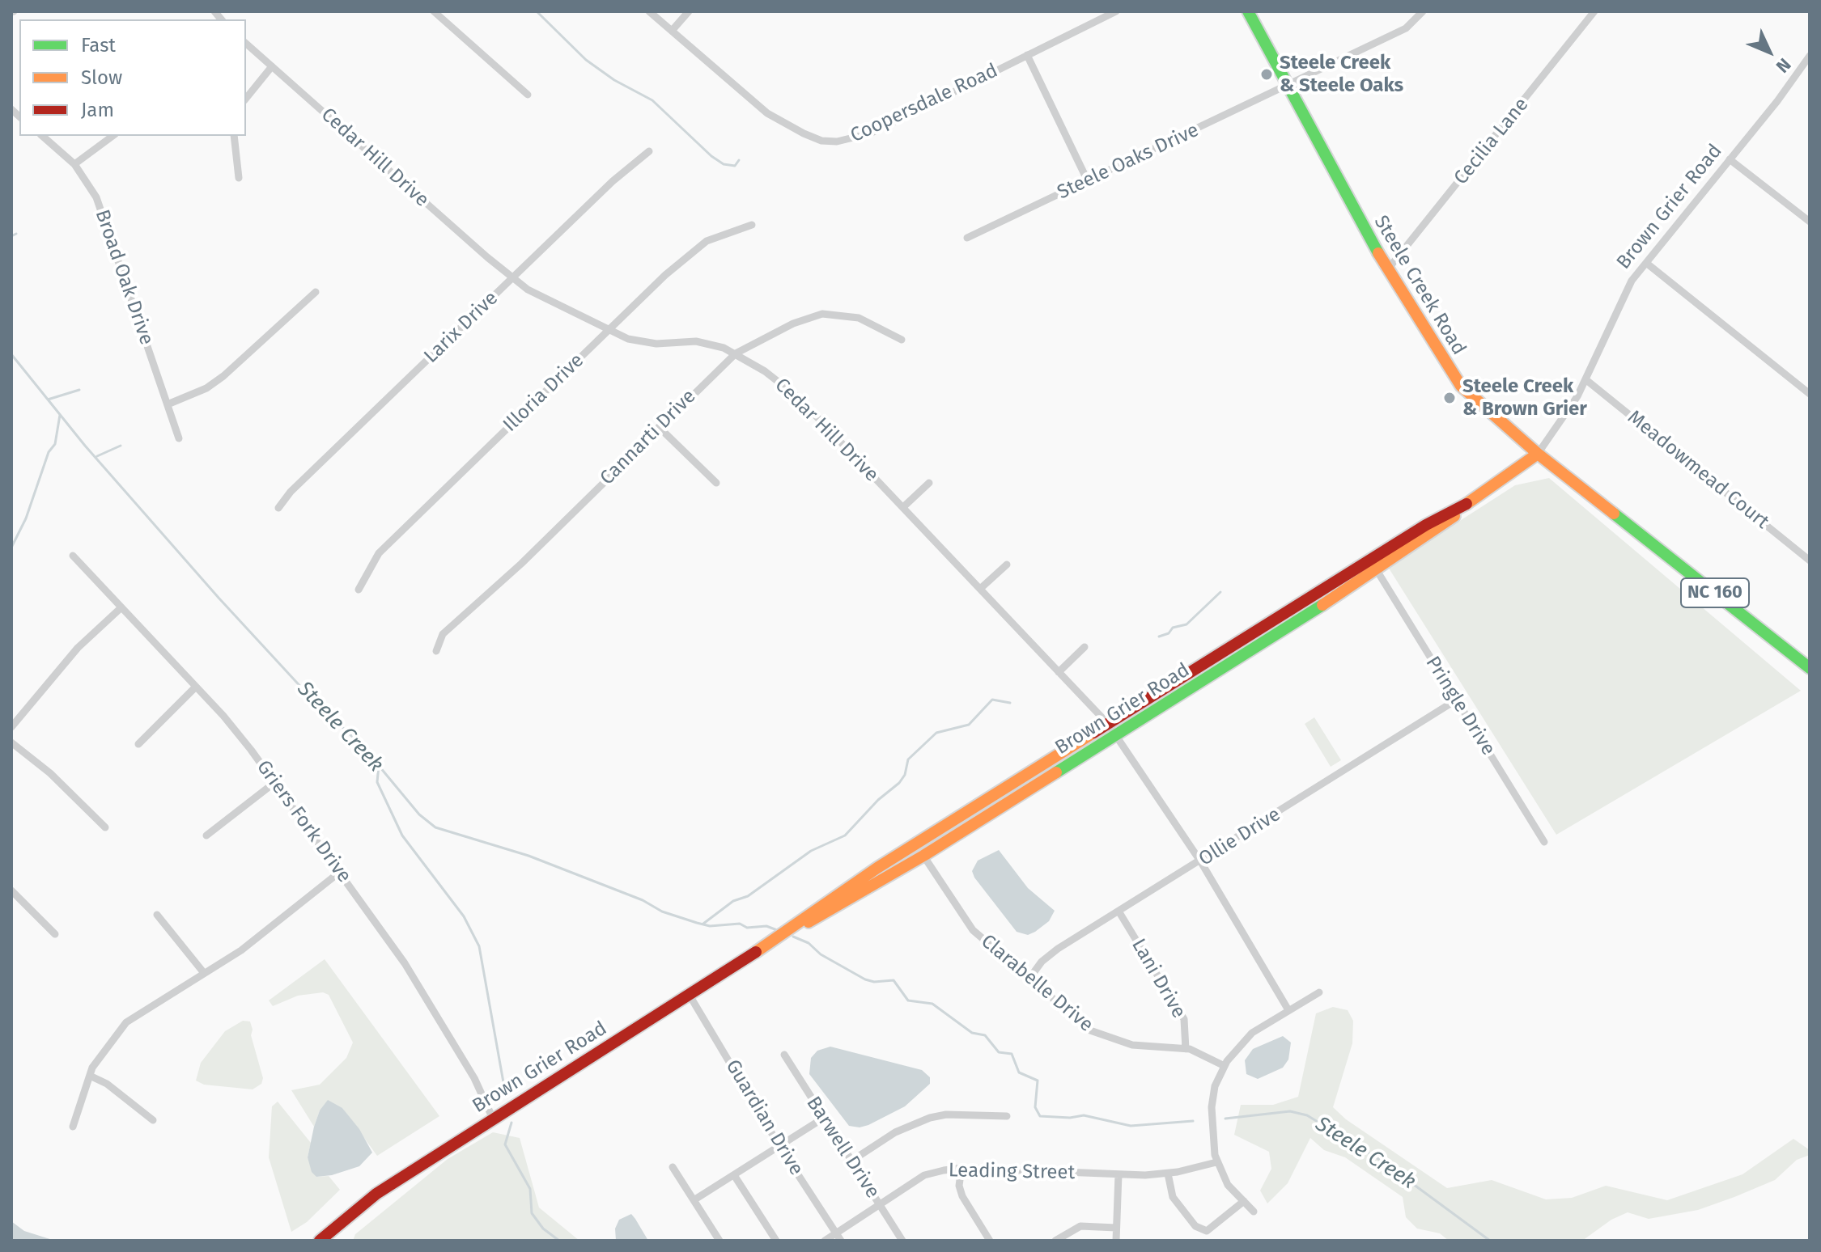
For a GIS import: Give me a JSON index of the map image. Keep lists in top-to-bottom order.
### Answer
{
  "streets": {
    "main road": ["Brown Grier Road", "Steele Creek Road", "NC 160"],
    "street": [
      "Coopersdale Road",
      "Cecilia Lane",
      "Cedar Hill Drive",
      "Steele Oaks Drive",
      "Broad Oak Drive",
      "Larix Drive",
      "Illoria Drive",
      "Cannarti Drive",
      "Meadowmead Court",
      "Pringle Drive",
      "Griers Fork Drive",
      "Ollie Drive",
      "Lani Drive",
      "Clarabelle Drive",
      "Guardian Drive",
      "Barwell Drive",
      "Leading Street"
    ]
  },
  "crossings": [
    ["Cecilia Lane", "Steele Creek Road"],
    ["Cedar Hill Drive", "Brown Grier Road"],
    ["Cedar Hill Drive", "Larix Drive"],
    ["Cedar Hill Drive", "Illoria Drive"],
    ["Cedar Hill Drive", "Cannarti Drive"],
    ["Cedar Hill Drive", "Ollie Drive"],
    ["Steele Oaks Drive", "Steele Creek Road"],
    ["Brown Grier Road", "Steele Creek Road"],
    ["Brown Grier Road", "Meadowmead Court"],
    ["Brown Grier Road", "Pringle Drive"],
    ["Brown Grier Road", "Griers Fork Drive"],
    ["Brown Grier Road", "Clarabelle Drive"],
    ["Brown Grier Road", "Guardian Drive"],
    ["Pringle Drive", "Ollie Drive"],
    ["Ollie Drive", "Lani Drive"],
    ["Ollie Drive", "Clarabelle Drive"],
    ["Lani Drive", "Clarabelle Drive"],
    ["Guardian Drive", "Leading Street"],
    ["Barwell Drive", "Leading Street"]
  ],
  "water": ["Steele Creek"],
  "places": ["Steele Creek & Steele Oaks", "Steele Creek & Brown Grier"],
  "legend": ["Fast", "Slow", "Jam"],
  "north": "bottom right"
}
